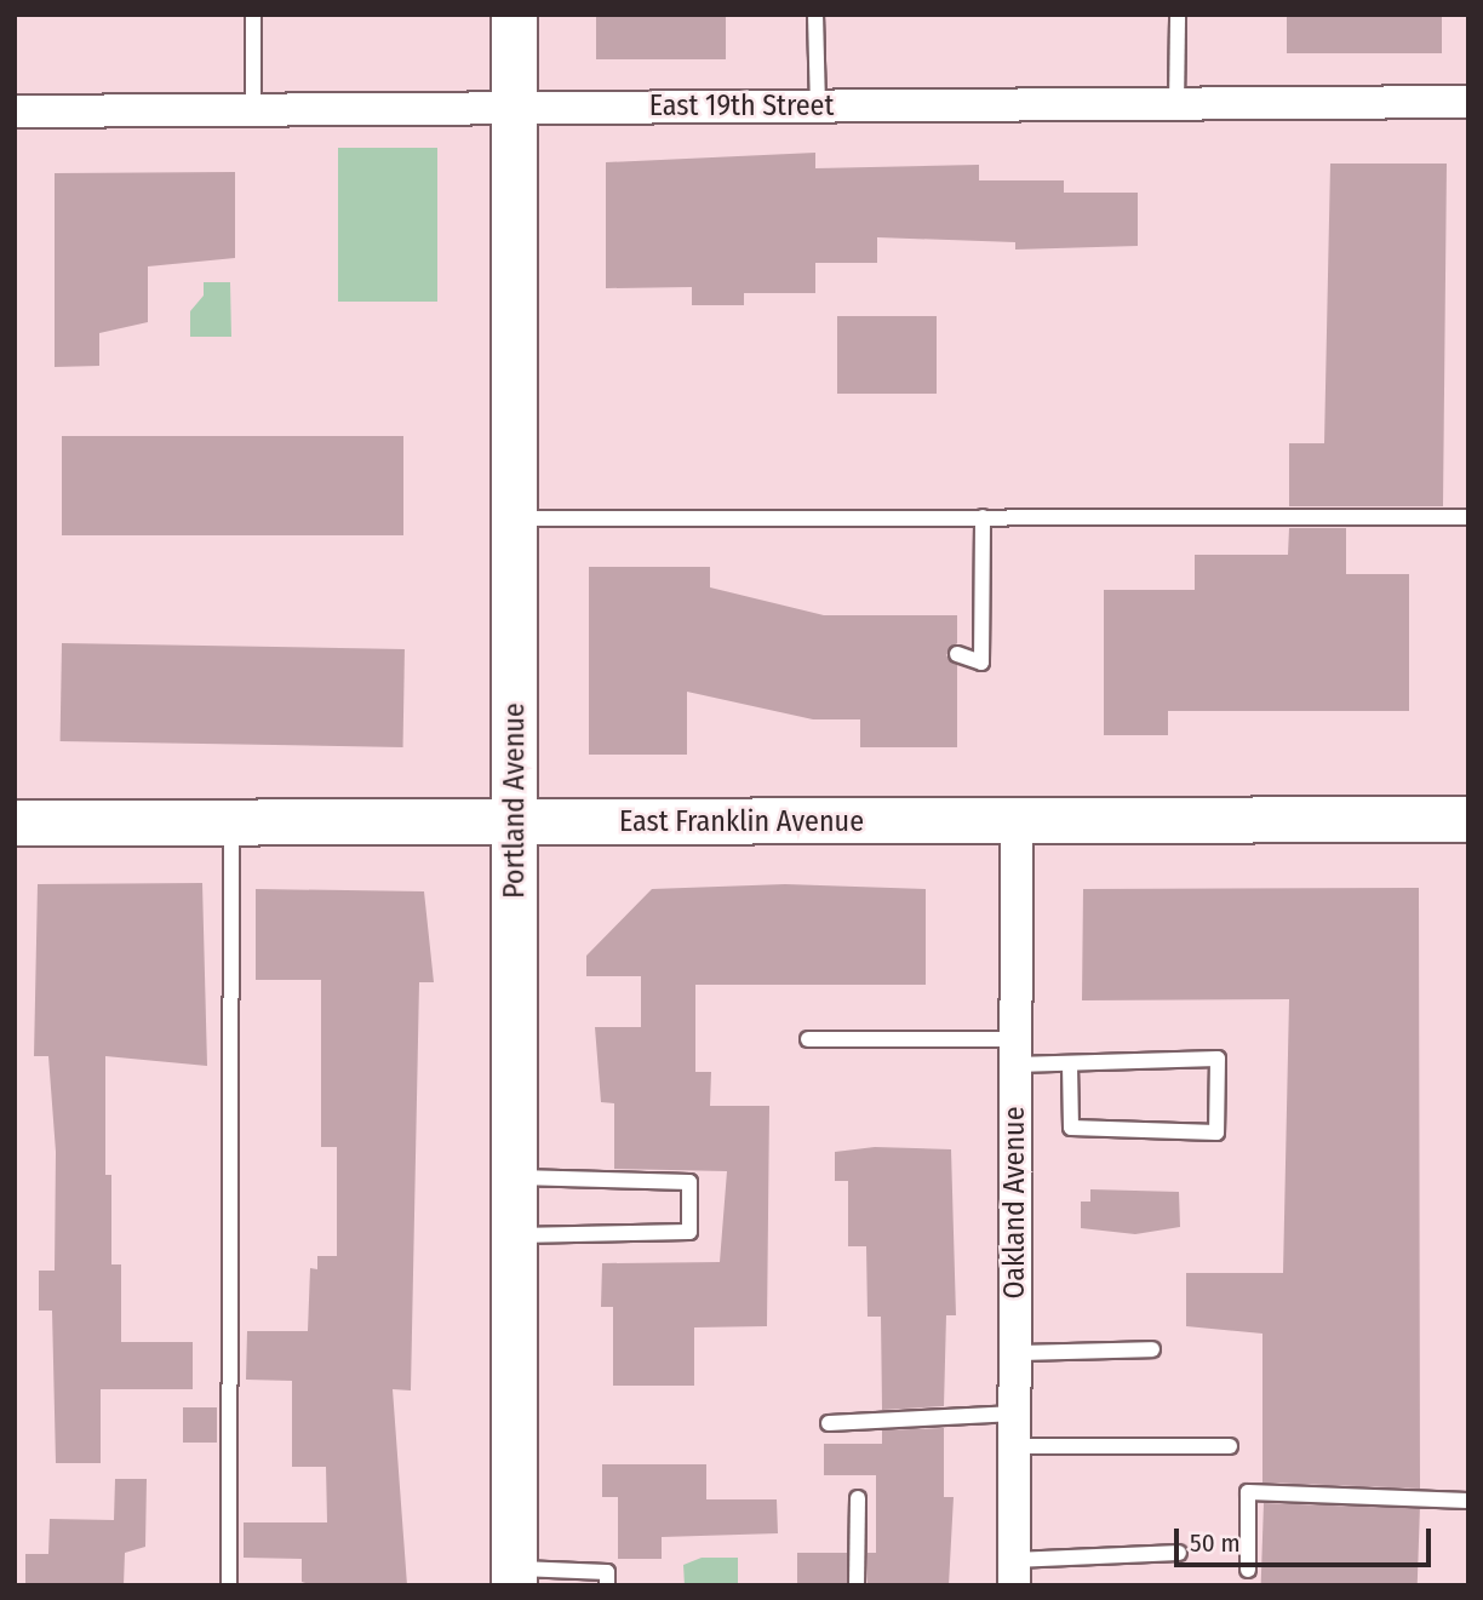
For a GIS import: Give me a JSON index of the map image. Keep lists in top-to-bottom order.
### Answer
{
  "streets": {
    "street": [
      "East 19th Street",
      "Portland Avenue",
      "East Franklin Avenue",
      "Oakland Avenue"
    ]
  },
  "crossings": [
    ["East 19th Street", "Portland Avenue"],
    ["Portland Avenue", "East Franklin Avenue"],
    ["East Franklin Avenue", "Oakland Avenue"]
  ],
  "scale_bar": "50 m"
}
